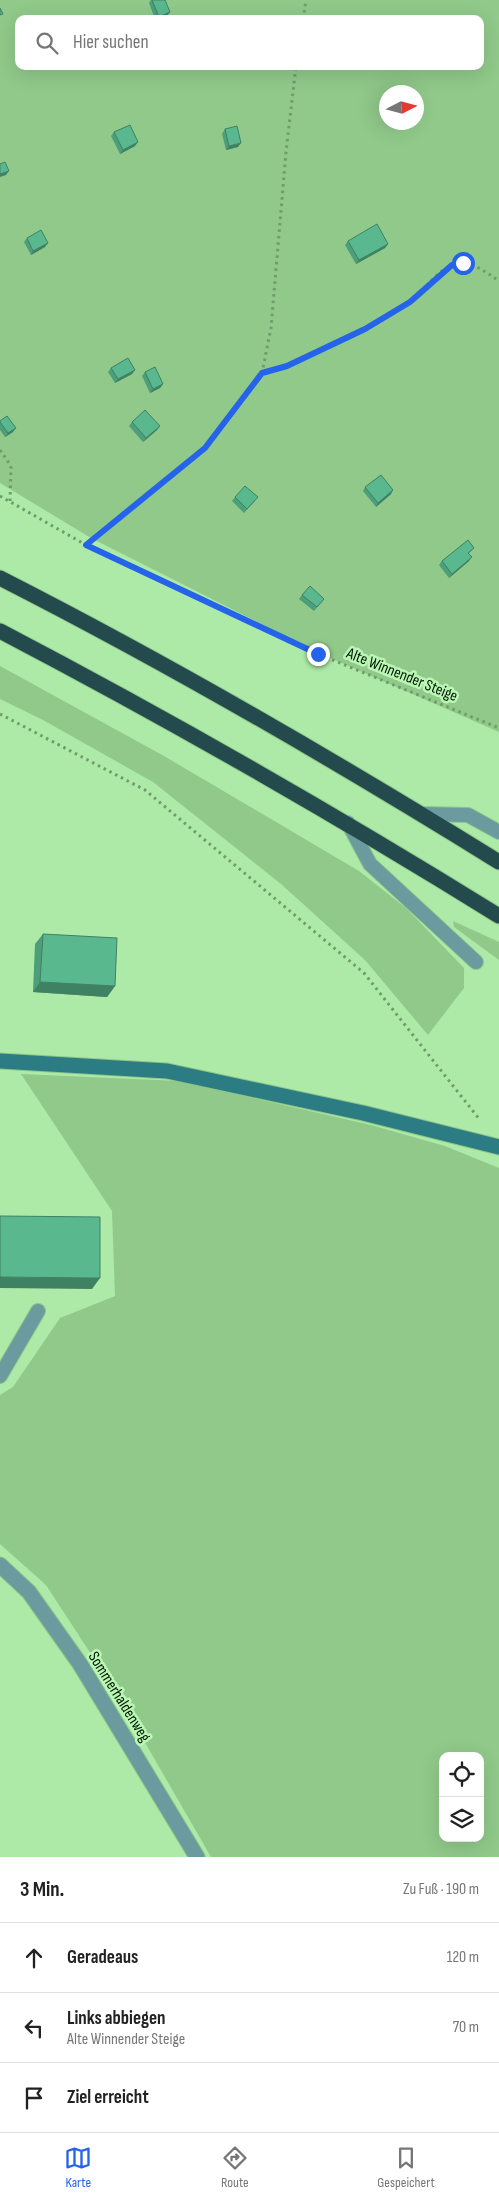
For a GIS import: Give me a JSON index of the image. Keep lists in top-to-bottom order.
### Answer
{
  "streets": {
    "street": ["Sommerhaldenweg"],
    "path": ["Alte Winnender Steige"]
  },
  "north": "right",
  "page": {
    "search": "Hier suchen",
    "heading": ["3 Min.", "Zu Fuß · 190 m"],
    "list": [
      ["Geradeaus", "120 m"],
      ["Links abbiegen", "Alte Winnender Steige", "70 m"],
      "Ziel erreicht"
    ],
    "nav": ["Karte", "Route", "Gespeichert"]
  }
}
